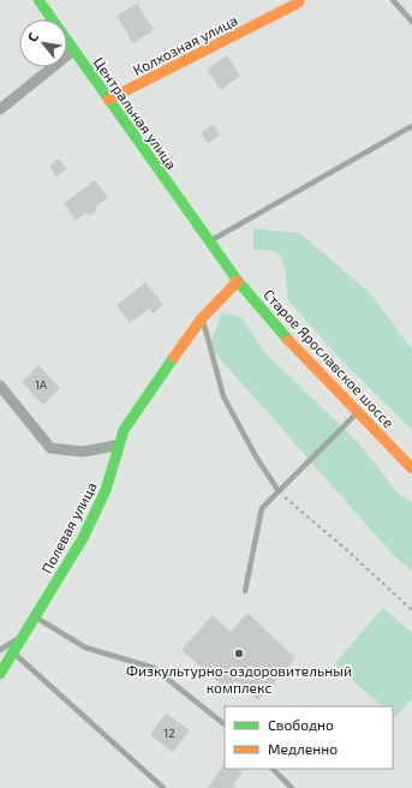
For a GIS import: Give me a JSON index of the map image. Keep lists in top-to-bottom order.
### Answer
{
  "streets": {
    "street": [
      "Колхозная улица",
      "Центральная улица",
      "Старое Ярославское шоссе",
      "Полевая улица"
    ]
  },
  "crossings": [
    ["Колхозная улица", "Центральная улица"],
    ["Центральная улица", "Старое Ярославское шоссе"],
    ["Старое Ярославское шоссе", "Полевая улица"]
  ],
  "places": ["Физкультурно-оздоровительный комплекс"],
  "house_numbers": ["1А", "12"],
  "legend": ["Свободно", "Медленно"],
  "north": "top left"
}
